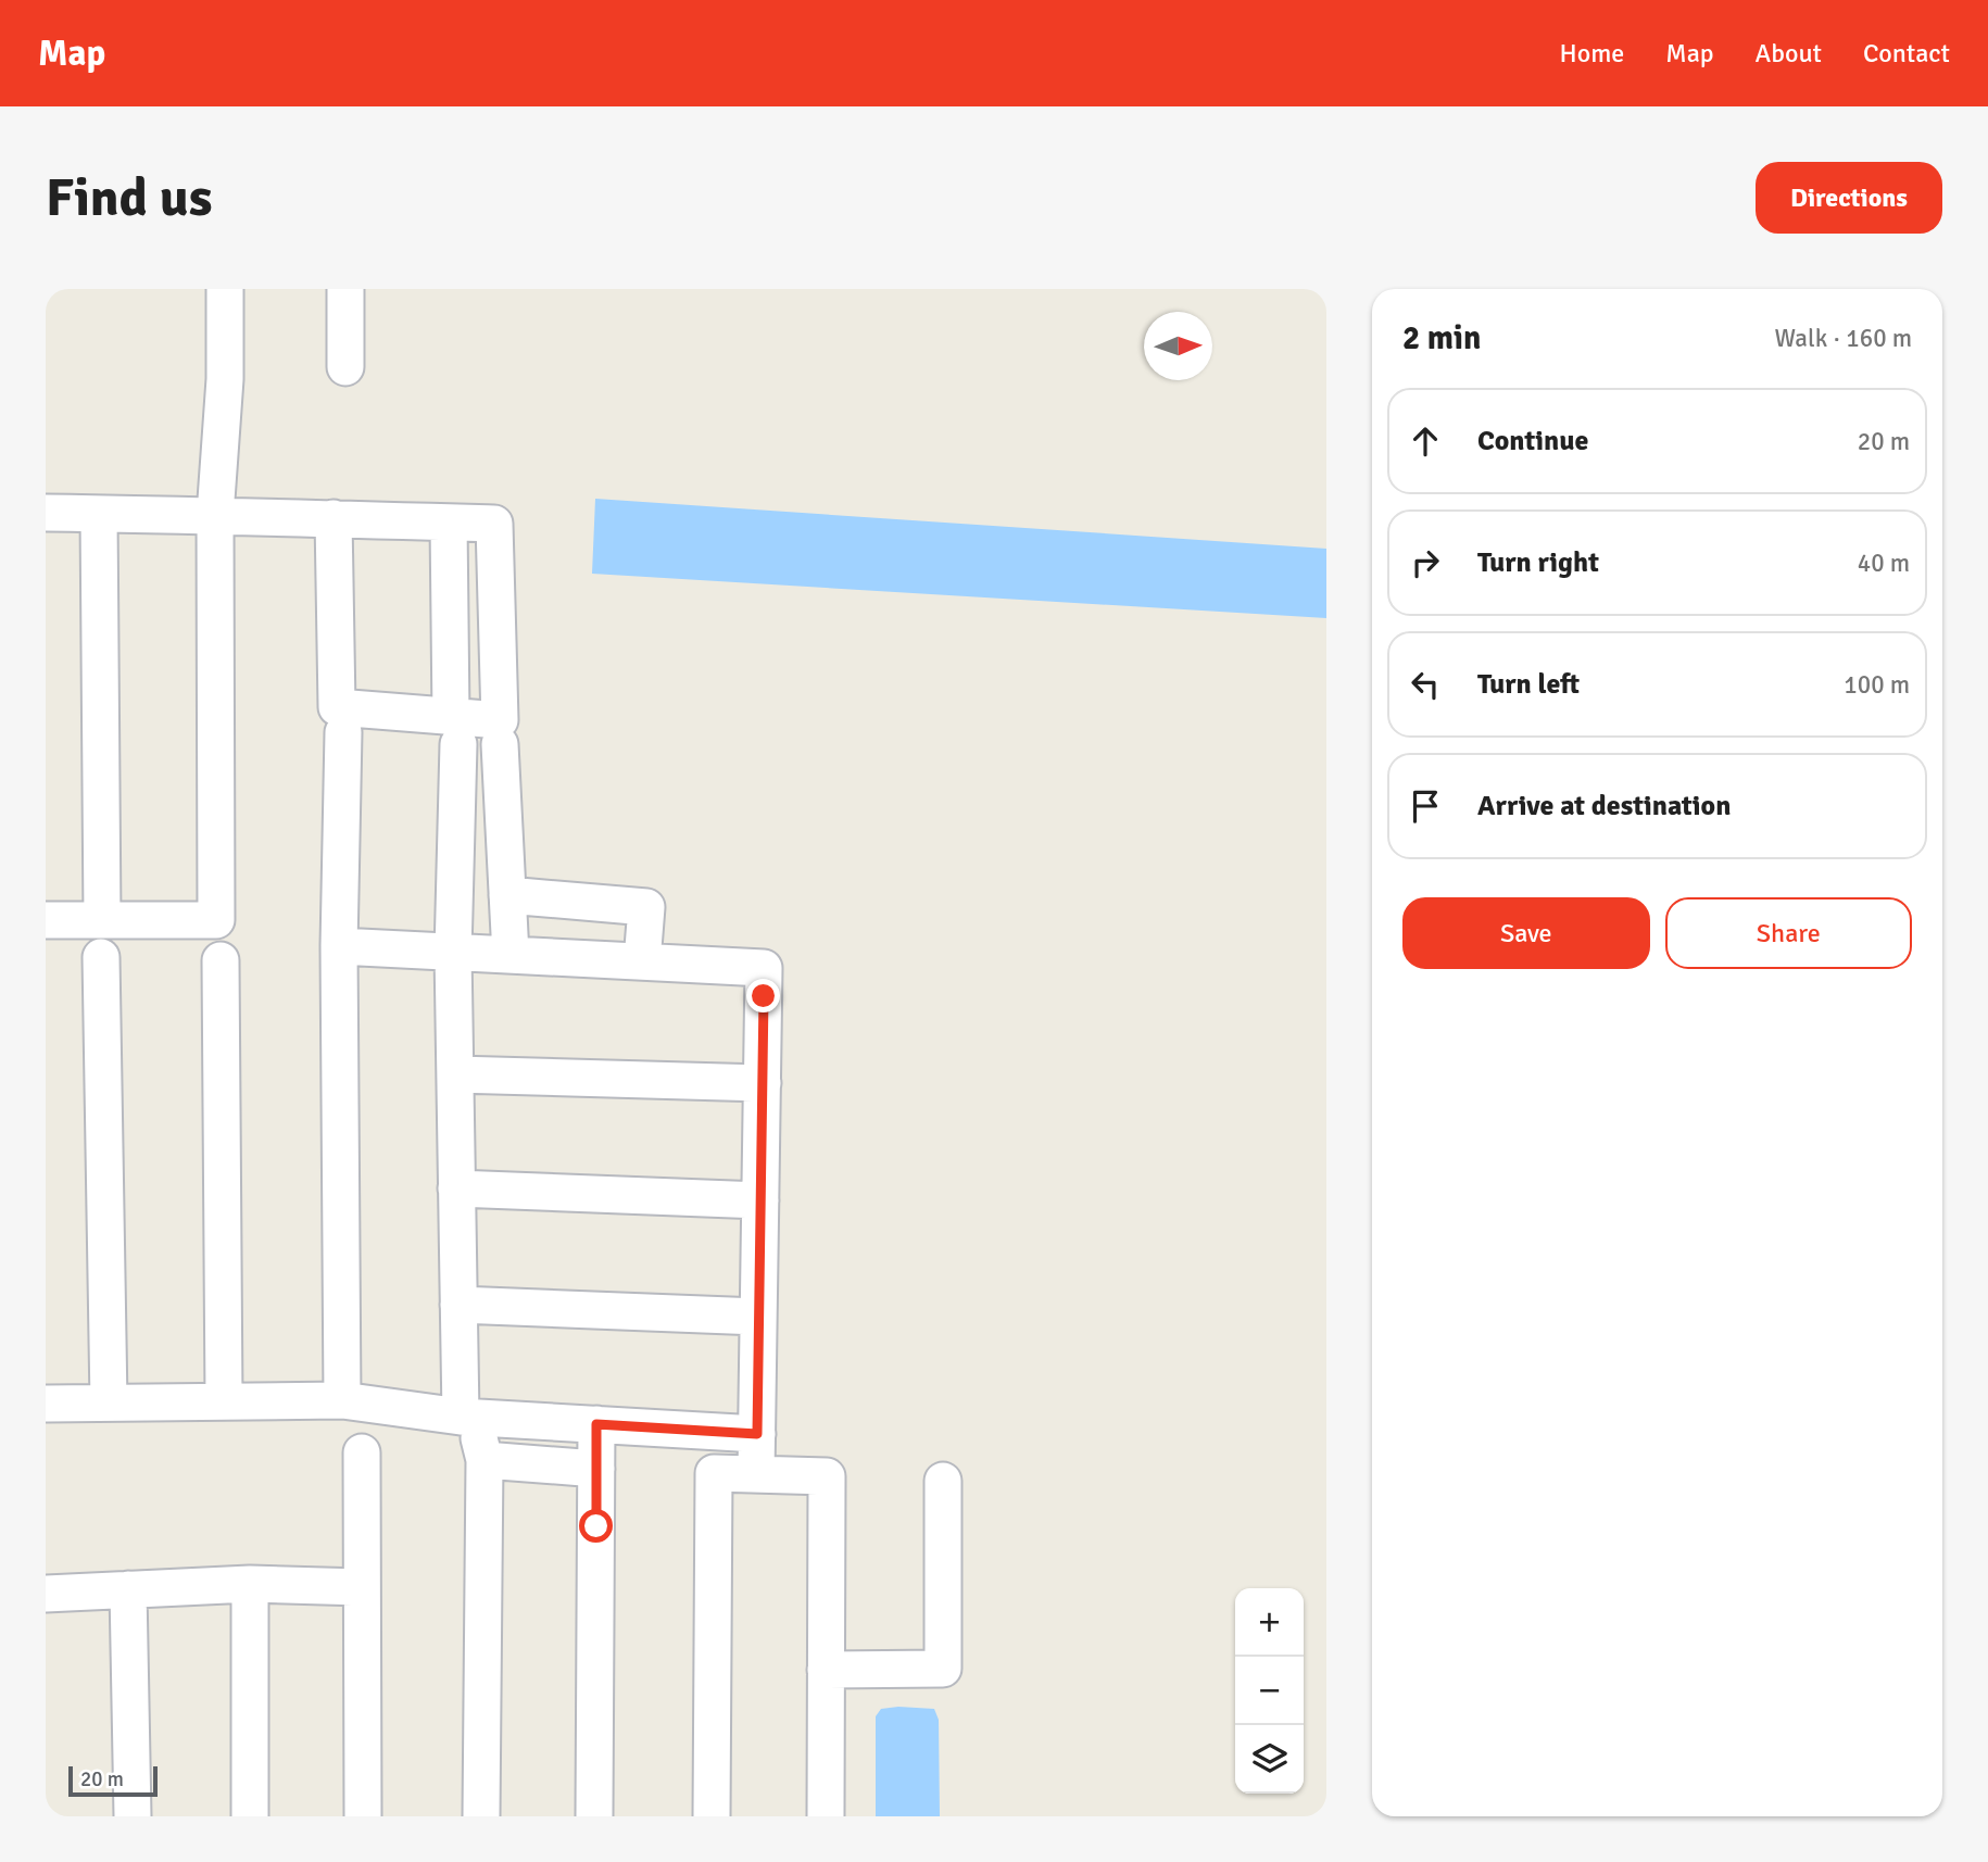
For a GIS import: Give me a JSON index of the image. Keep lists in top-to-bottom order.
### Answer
{
  "scale_bar": "20 m",
  "north": "right",
  "page": {
    "header": "Map",
    "nav": [
      "Home",
      "Map",
      "About",
      "Contact"
    ],
    "buttons": [
      "Directions",
      ["Save", "Share"]
    ],
    "title": "Find us",
    "heading": ["2 min", "Walk · 160 m"],
    "list": [
      ["Continue", "20 m"],
      ["Turn right", "40 m"],
      ["Turn left", "100 m"],
      "Arrive at destination"
    ],
    "map_buttons": ["+", "−"],
    "scale": "20 m"
  }
}
